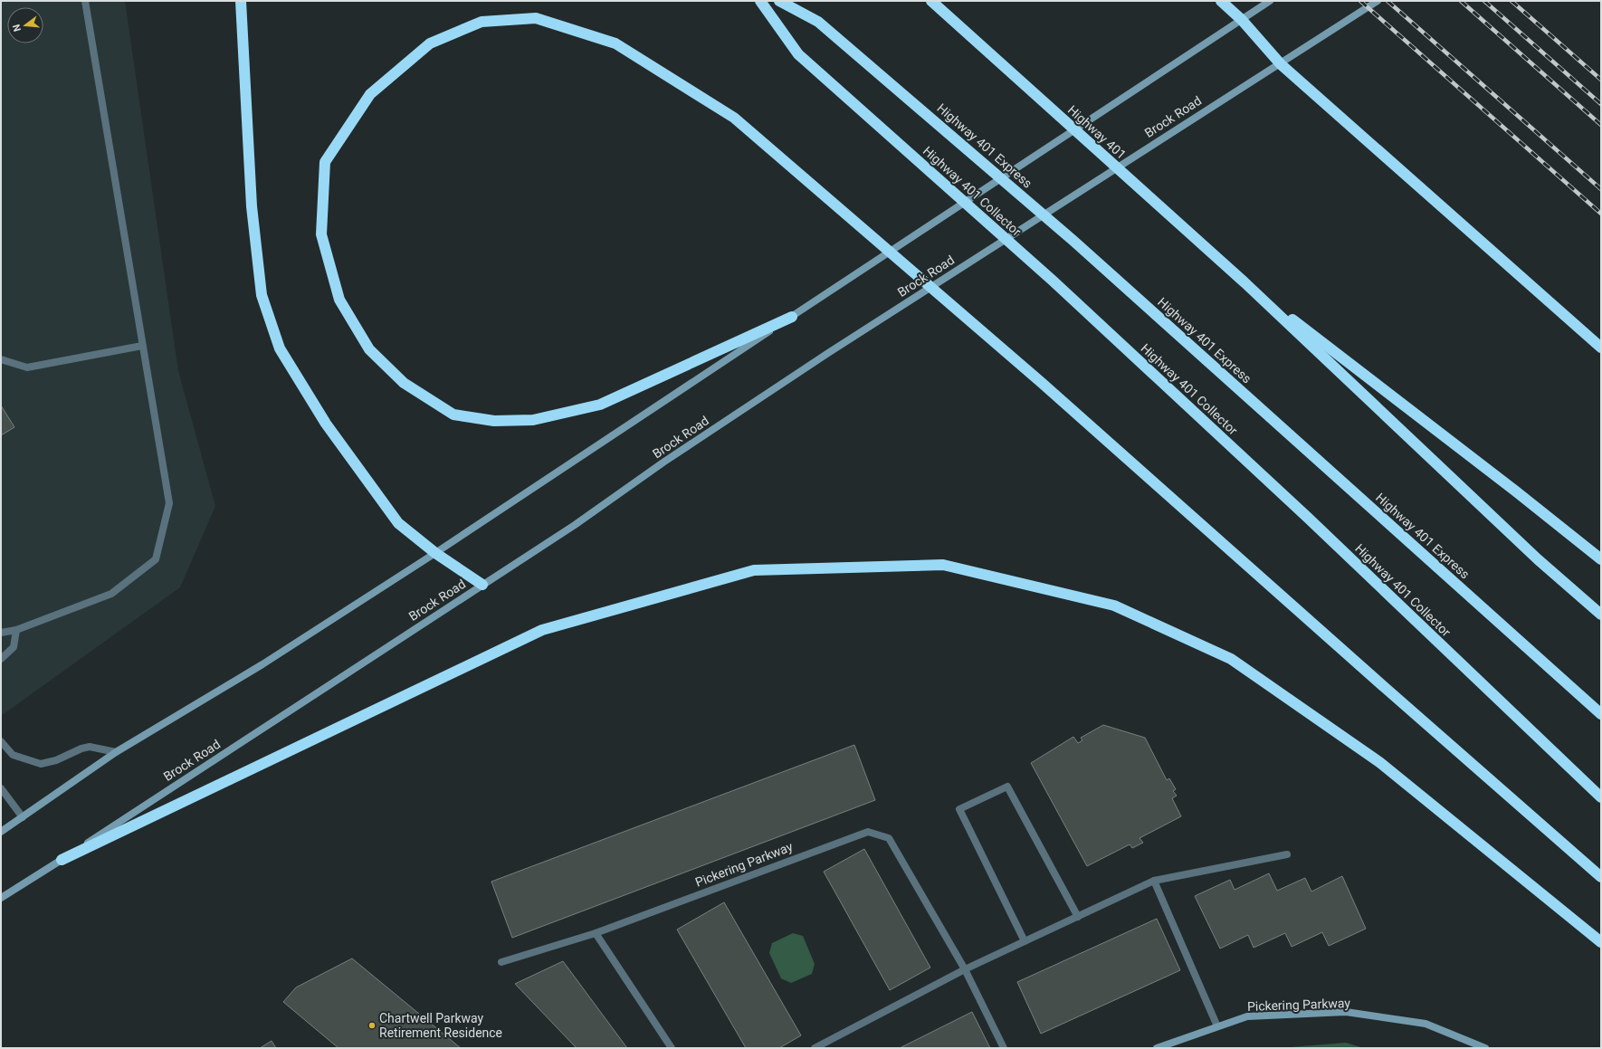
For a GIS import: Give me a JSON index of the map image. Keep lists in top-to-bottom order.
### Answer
{
  "streets": {
    "highway": ["Highway 401", "Highway 401 Express", "Highway 401 Collector"],
    "main road": ["Brock Road", "Pickering Parkway"]
  },
  "places": ["Chartwell Parkway Retirement Residence"],
  "north": "left"
}
